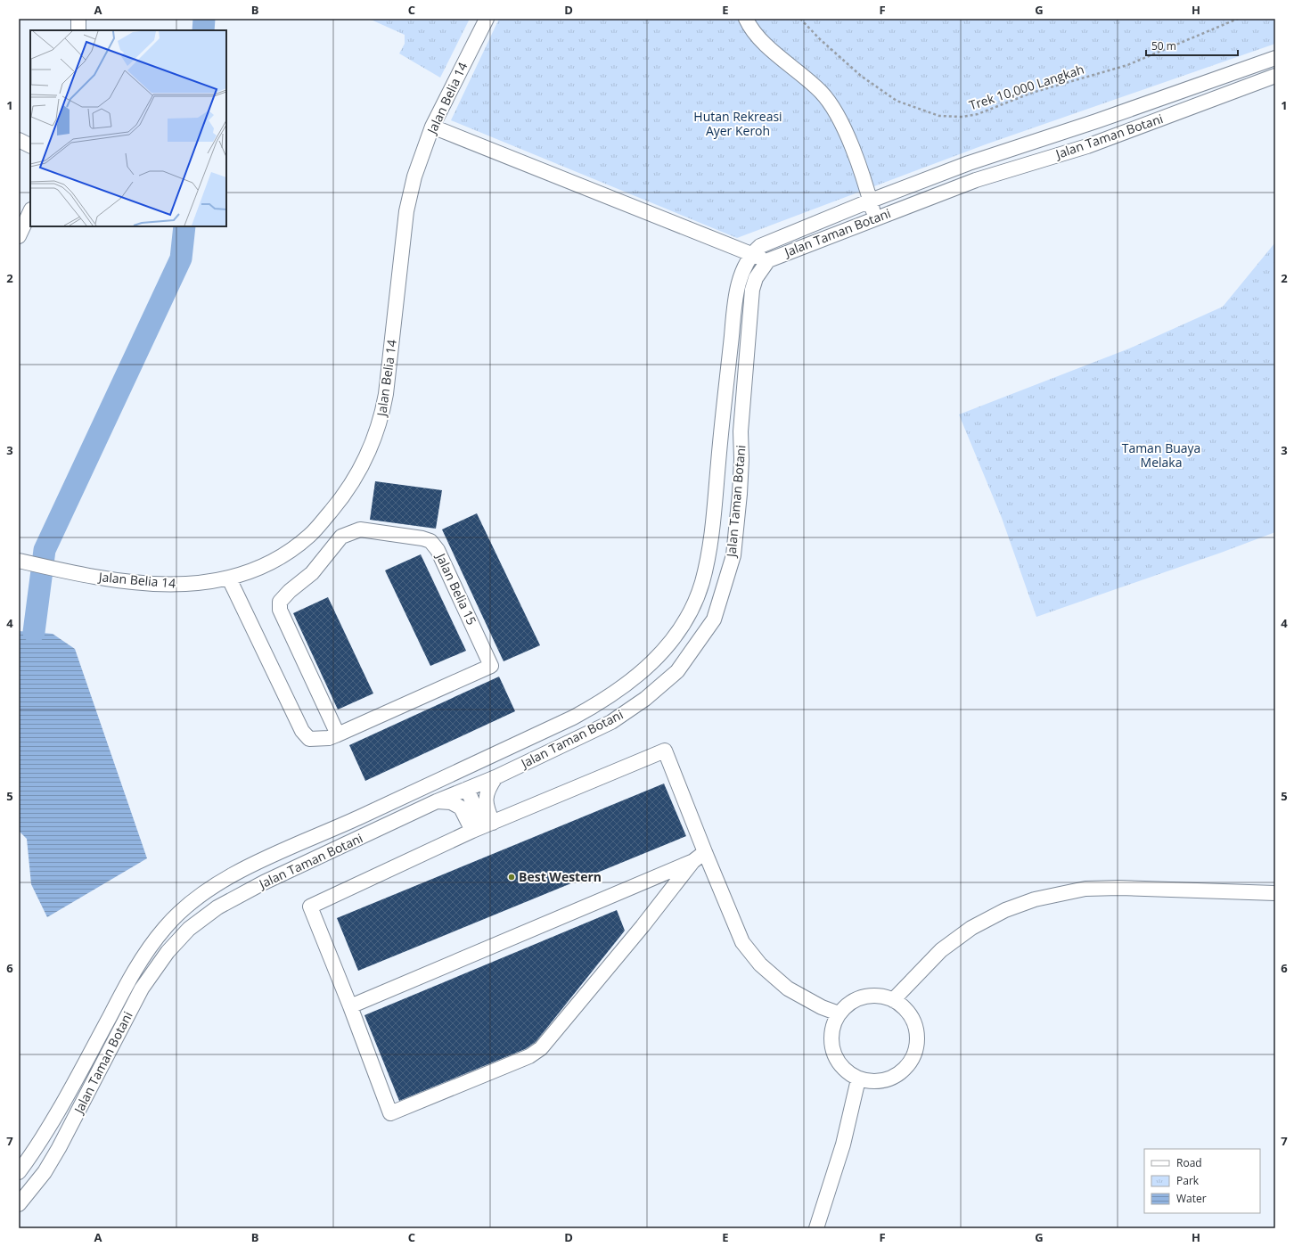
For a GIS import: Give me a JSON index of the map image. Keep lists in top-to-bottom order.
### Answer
{
  "streets": {
    "street": ["Jalan Belia 14", "Jalan Taman Botani", "Jalan Belia 15"],
    "path": ["Trek 10,000 Langkah"]
  },
  "crossings": [
    ["Jalan Belia 14", "Jalan Belia 15"]
  ],
  "parks": ["Hutan Rekreasi Ayer Keroh", "Taman Buaya Melaka"],
  "places": ["Best Western"],
  "legend": ["Road", "Park", "Water"],
  "scale_bar": "50 m",
  "grid": {
    "columns": [
      "A",
      "B",
      "C",
      "D",
      "E",
      "F",
      "G",
      "H"
    ],
    "rows": [
      "1",
      "2",
      "3",
      "4",
      "5",
      "6",
      "7"
    ]
  }
}
